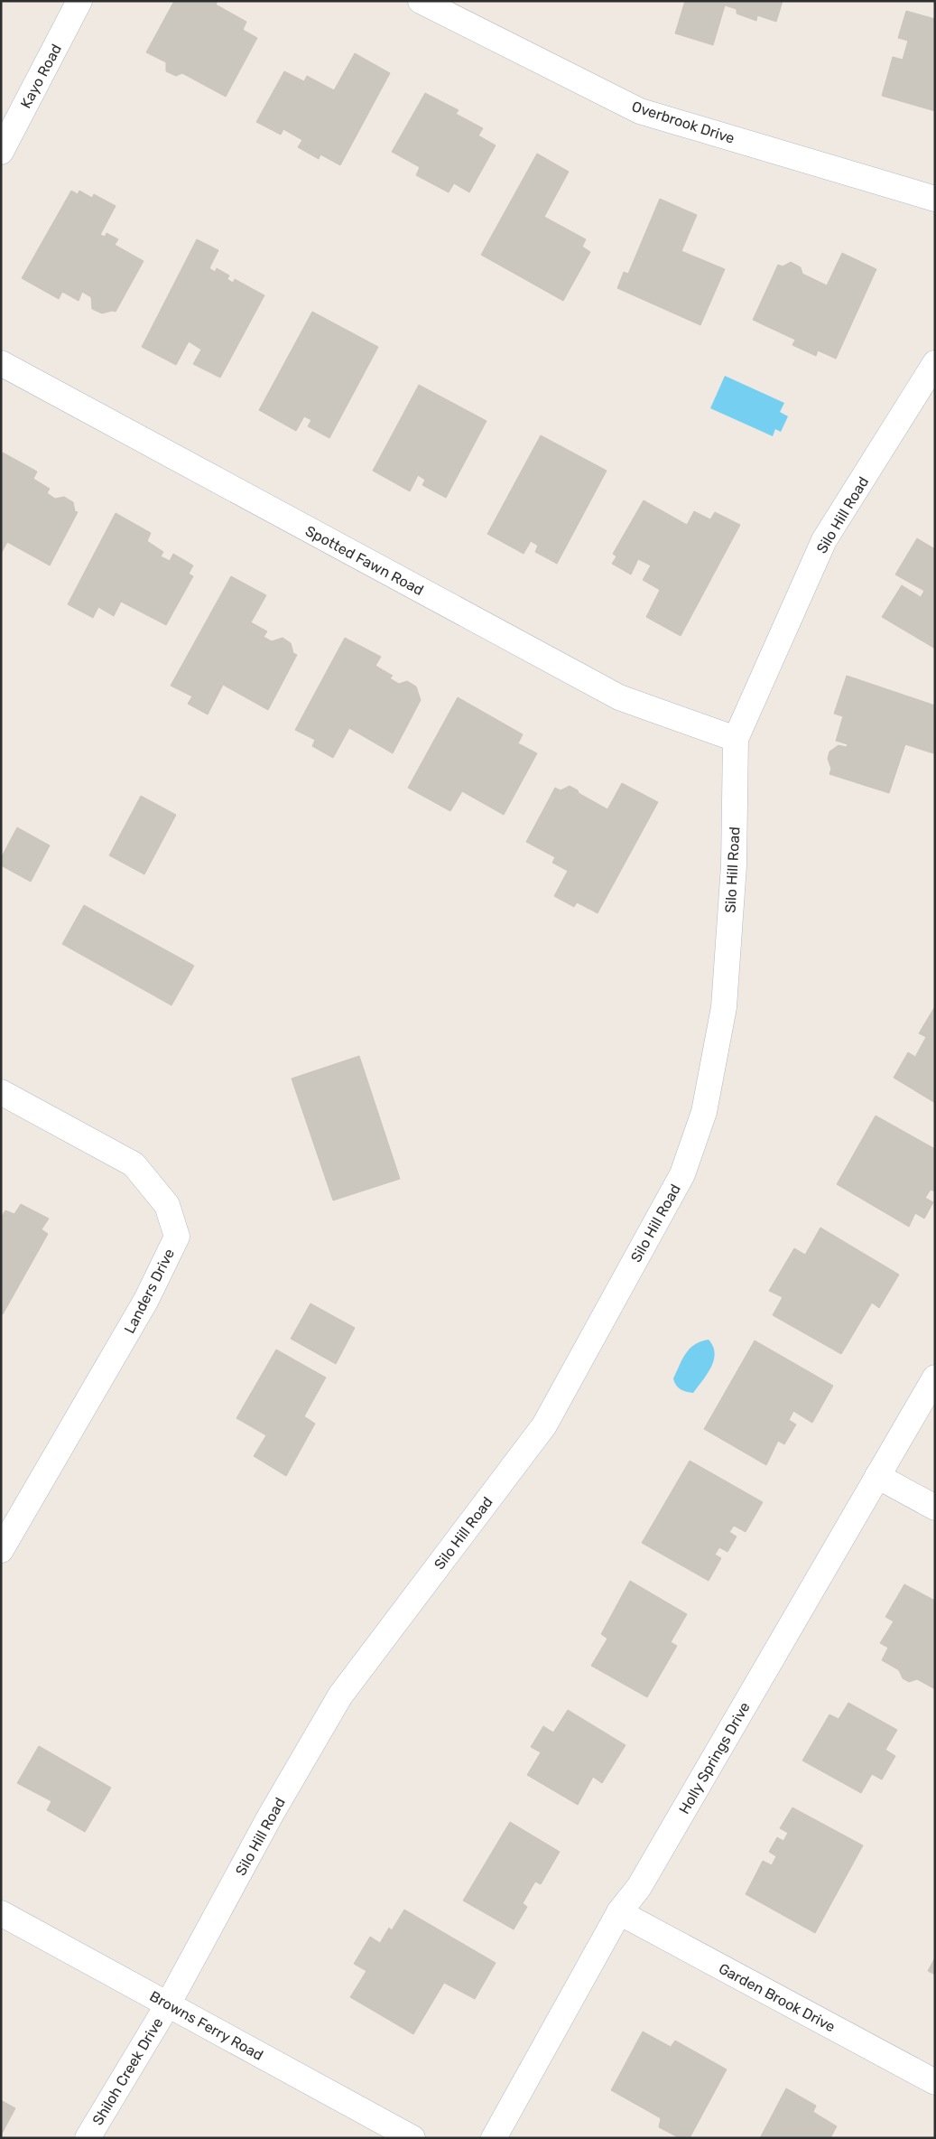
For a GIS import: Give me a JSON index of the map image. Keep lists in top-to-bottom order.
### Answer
{
  "streets": {
    "street": [
      "Kayo Road",
      "Overbrook Drive",
      "Silo Hill Road",
      "Spotted Fawn Road",
      "Landers Drive",
      "Holly Springs Drive",
      "Garden Brook Drive",
      "Browns Ferry Road",
      "Shiloh Creek Drive"
    ]
  },
  "crossings": [
    ["Silo Hill Road", "Spotted Fawn Road"],
    ["Silo Hill Road", "Browns Ferry Road"],
    ["Silo Hill Road", "Shiloh Creek Drive"],
    ["Holly Springs Drive", "Garden Brook Drive"],
    ["Browns Ferry Road", "Shiloh Creek Drive"]
  ]
}
